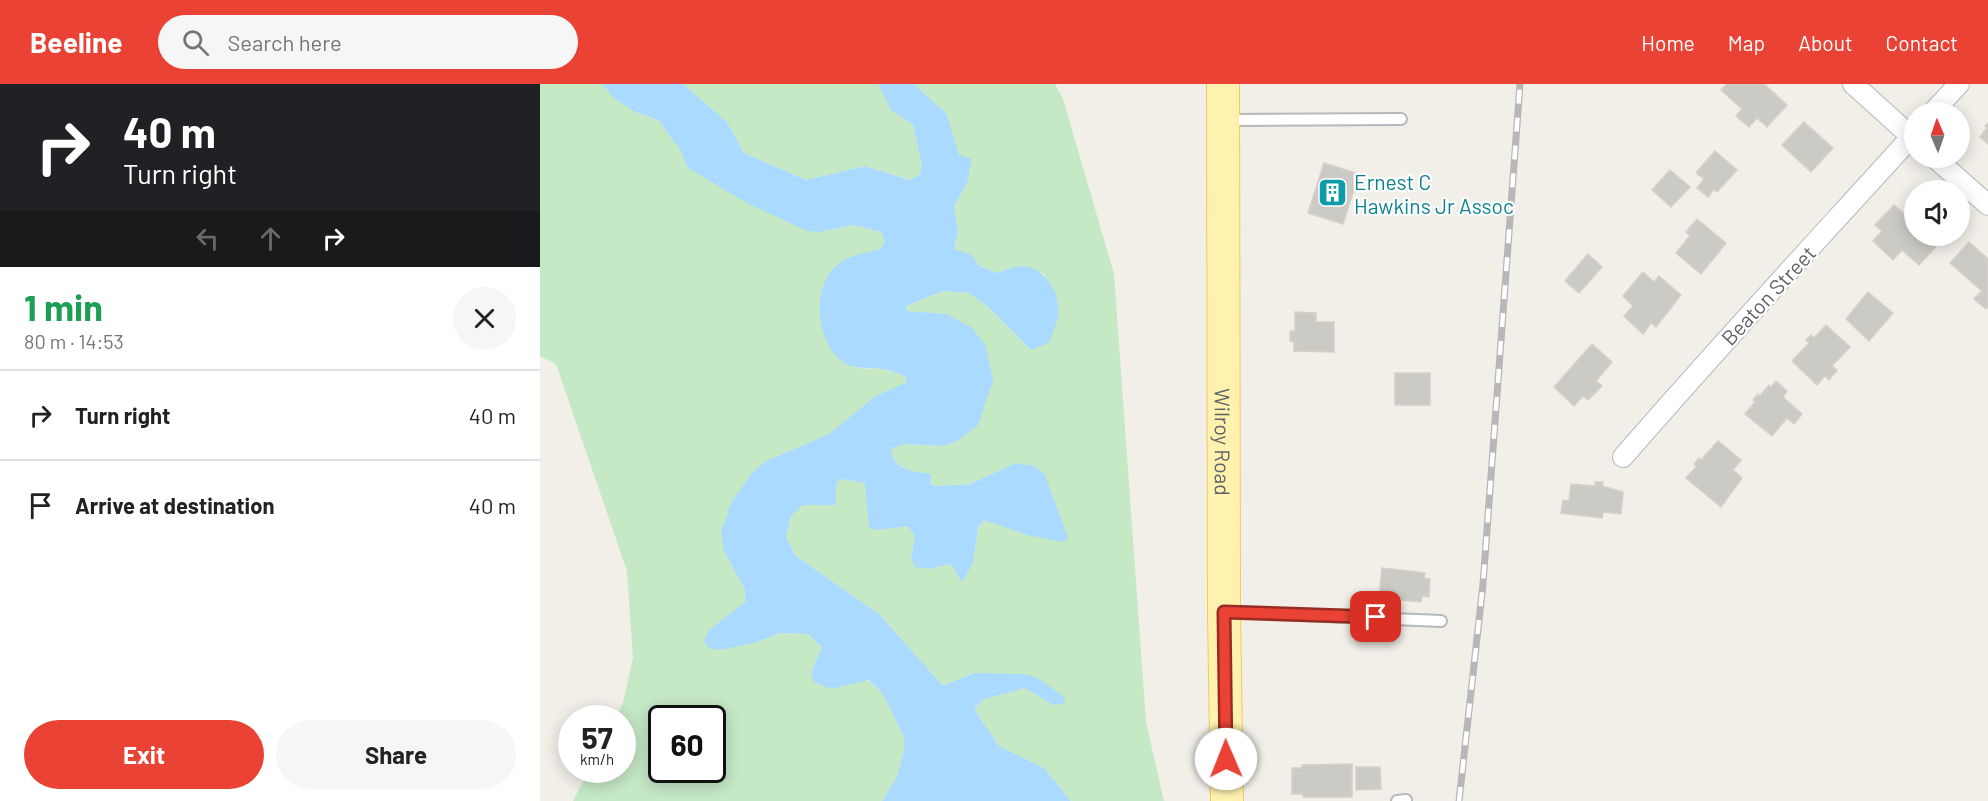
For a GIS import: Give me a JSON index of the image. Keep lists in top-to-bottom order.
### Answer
{
  "streets": {
    "main road": ["Wilroy Road"],
    "street": ["Beaton Street"]
  },
  "places": {
    "building": ["Ernest C Hawkins Jr Assoc"]
  },
  "north": "top",
  "page": {
    "header": "Beeline",
    "search": "Search here",
    "nav": [
      "Home",
      "Map",
      "About",
      "Contact"
    ],
    "turn": ["40 m", "Turn right"],
    "heading": ["1 min", "80 m · 14:53"],
    "list": [
      {
        "name": "Turn right",
        "value": "40 m"
      },
      {
        "name": "Arrive at destination",
        "value": "40 m"
      }
    ],
    "speed": "57 km/h",
    "limit": "60",
    "buttons": ["Exit", "Share"]
  }
}
